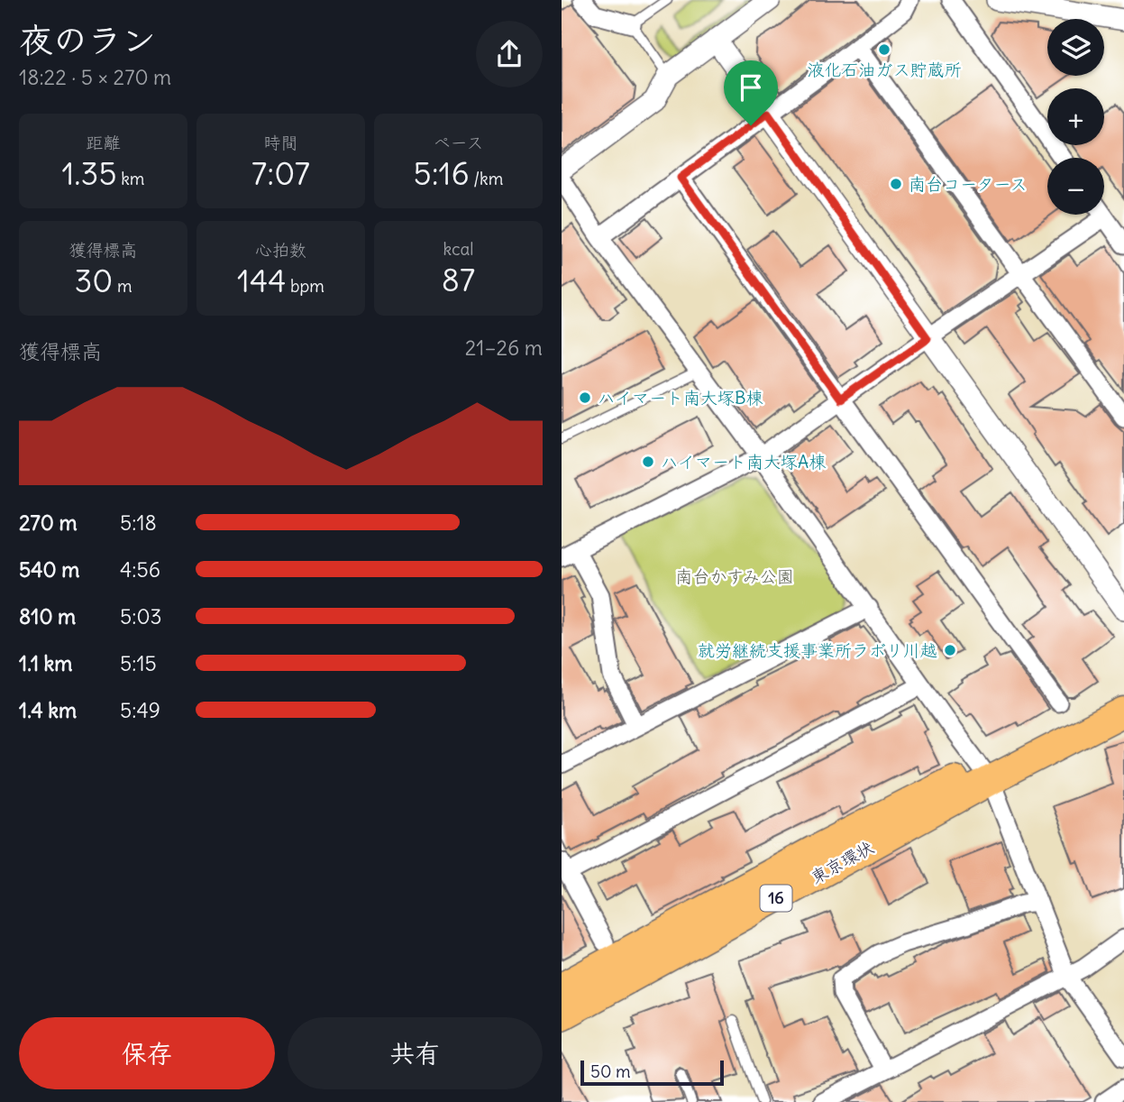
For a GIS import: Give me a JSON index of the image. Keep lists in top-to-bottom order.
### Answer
{
  "streets": {
    "highway": ["東京環状", "16"]
  },
  "parks": ["南台かすみ公園"],
  "places": [
    "液化石油ガス貯蔵所",
    "南台コータース",
    "ハイマート南大塚B棟",
    "ハイマート南大塚A棟",
    "就労継続支援事業所ラボリ川越"
  ],
  "scale_bar": "50 m",
  "page": {
    "heading": ["夜のラン", "18:22 · 5 × 270 m"],
    "map_buttons": ["+", "−"],
    "stats": [
      ["距離", "1.35 km"],
      ["時間", "7:07"],
      ["ペース", "5:16 /km"],
      ["獲得標高", "30 m"],
      ["心拍数", "144 bpm"],
      ["kcal", "87"]
    ],
    "chart": ["獲得標高", "21–26 m"],
    "list": [
      {
        "name": "270 m",
        "note": "5:18"
      },
      {
        "name": "540 m",
        "note": "4:56"
      },
      {
        "name": "810 m",
        "note": "5:03"
      },
      {
        "name": "1.1 km",
        "note": "5:15"
      },
      {
        "name": "1.4 km",
        "note": "5:49"
      }
    ],
    "buttons": ["保存", "共有"],
    "scale": "50 m"
  }
}
